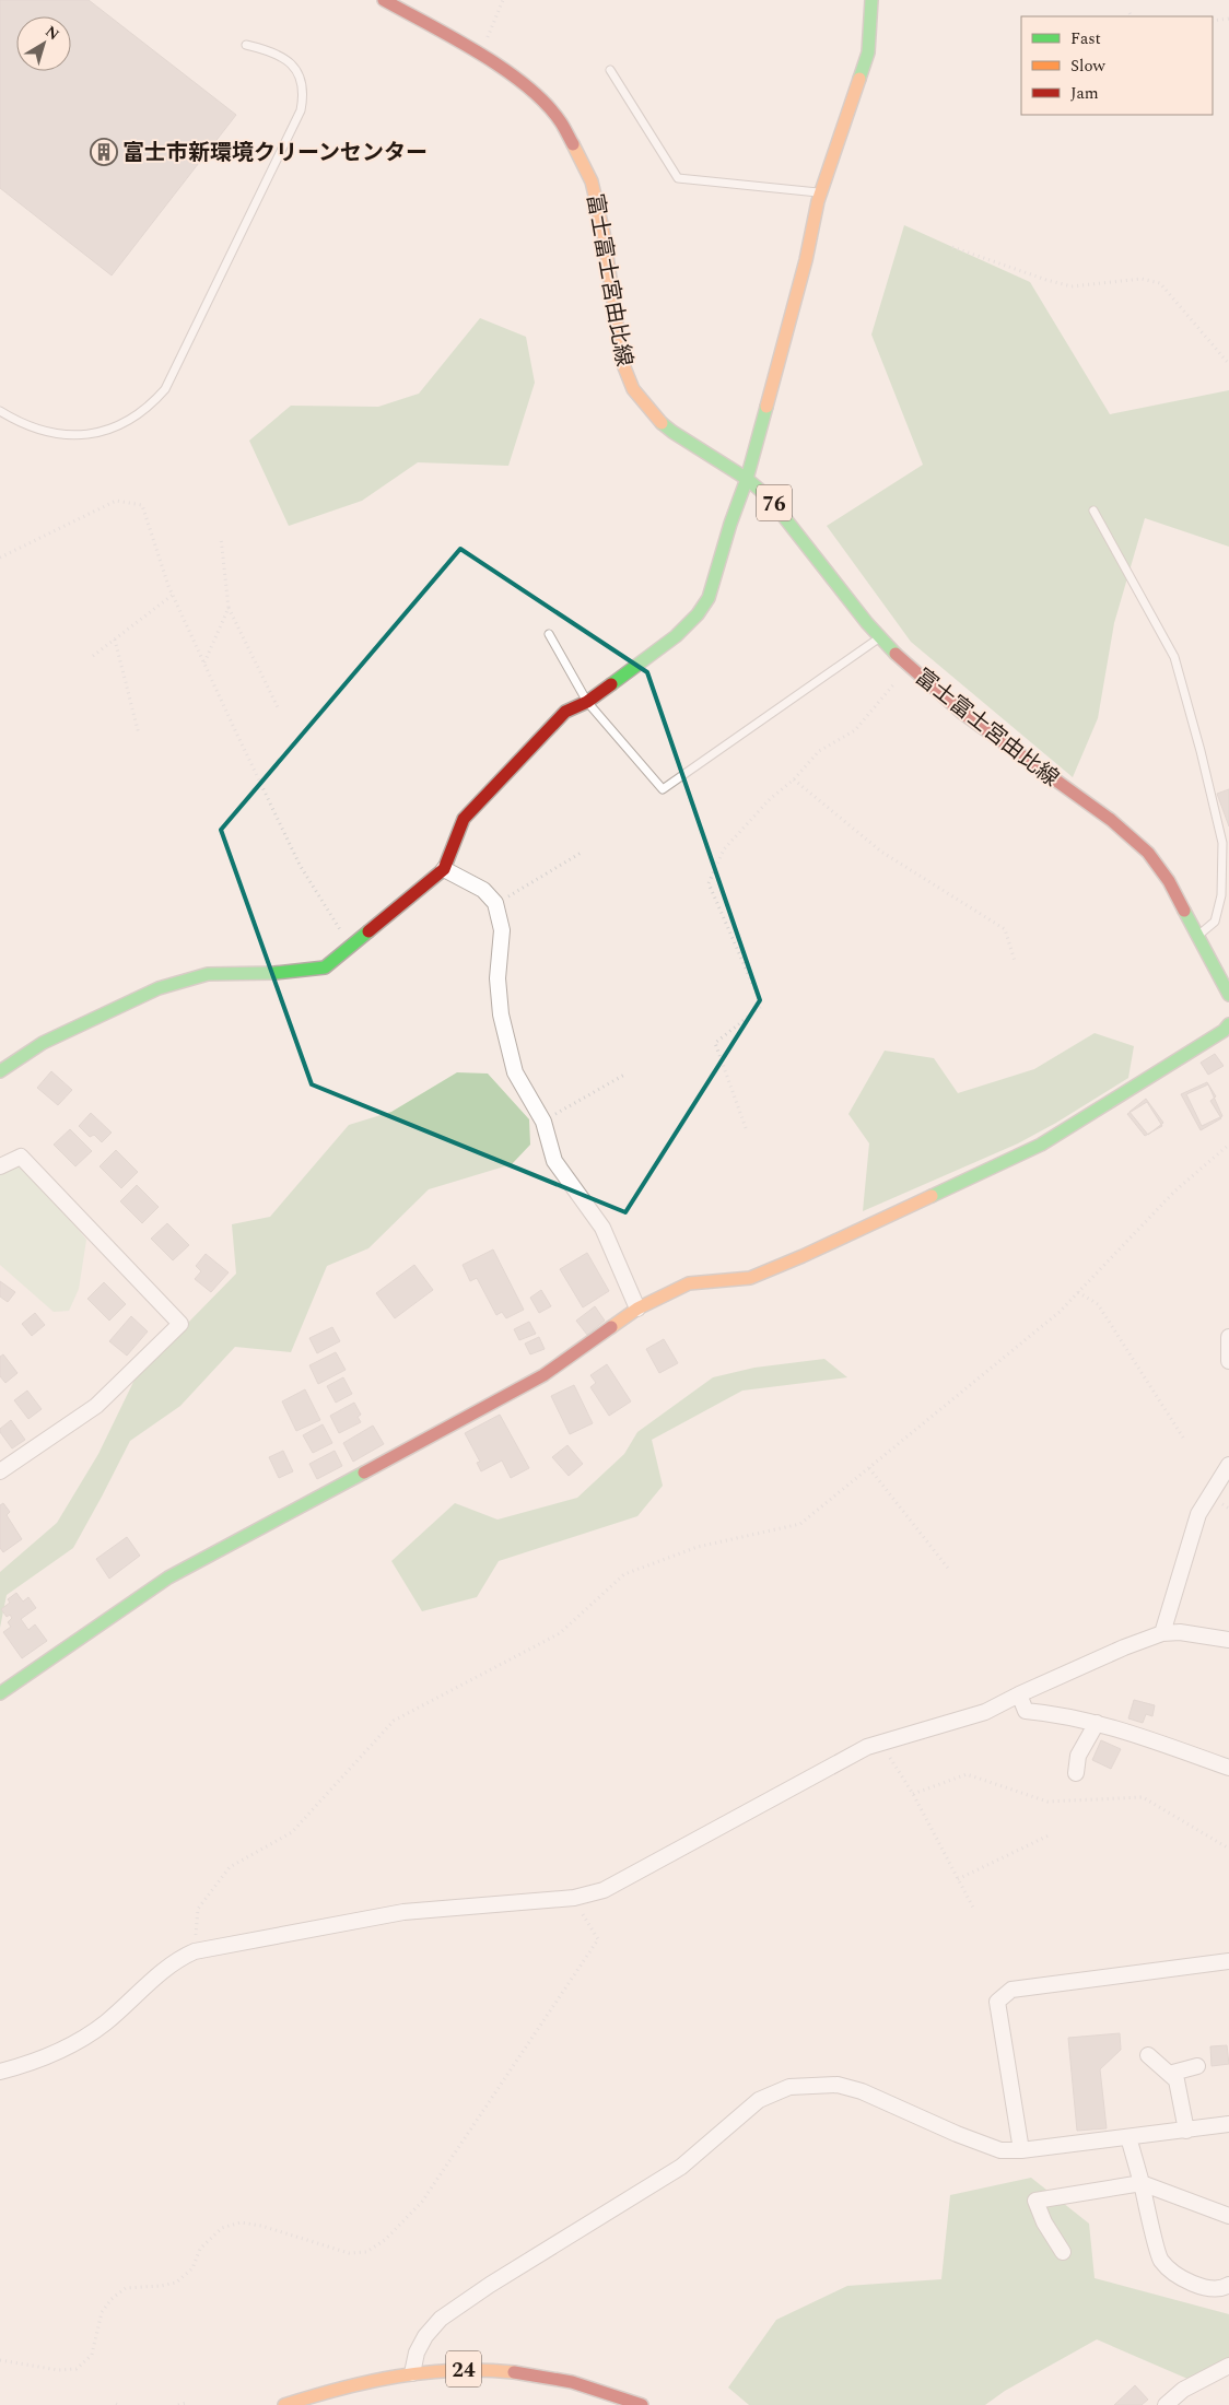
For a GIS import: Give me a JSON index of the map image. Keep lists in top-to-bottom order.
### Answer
{
  "streets": {
    "street": ["富士富士宮由比線", "76", "24"]
  },
  "places": {
    "building": ["富士市新環境クリーンセンター"]
  },
  "legend": ["Fast", "Slow", "Jam"],
  "north": "top right"
}
